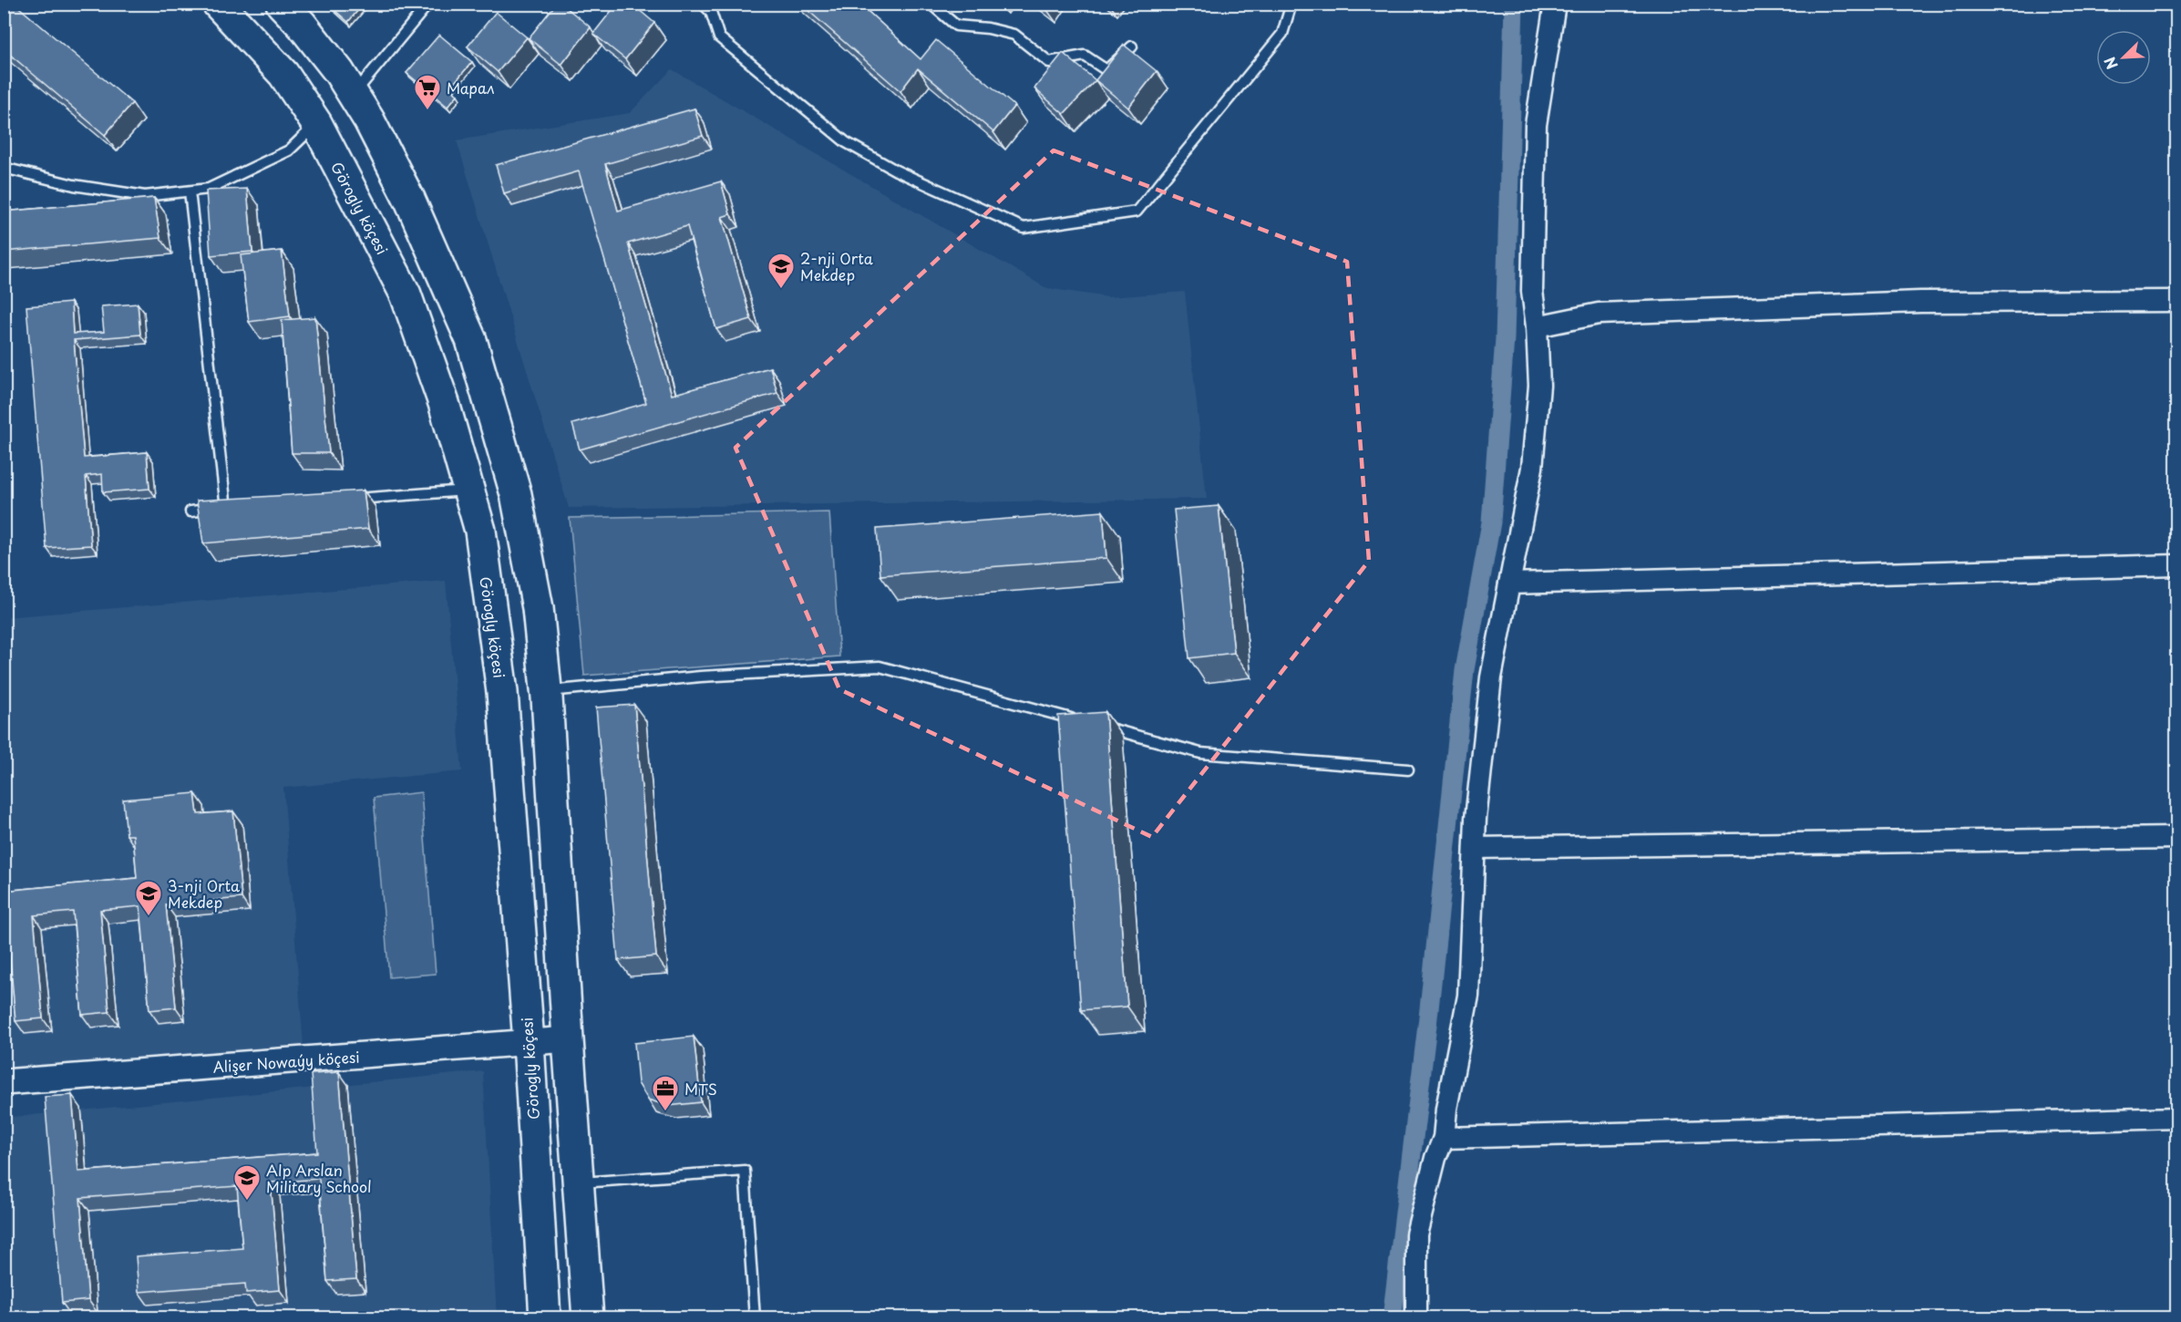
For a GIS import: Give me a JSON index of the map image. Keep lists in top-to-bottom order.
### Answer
{
  "streets": {
    "main road": ["Görogly köçesi"],
    "street": ["Alişer Nowaýy köçesi"]
  },
  "crossings": [
    ["Görogly köçesi", "Alişer Nowaýy köçesi"]
  ],
  "places": {
    "supermarket": ["Марал"],
    "school or university": ["2-nji Orta Mekdep", "3-nji Orta Mekdep", "Alp Arslan Military School"],
    "office": ["MTS"]
  },
  "north": "bottom left"
}
